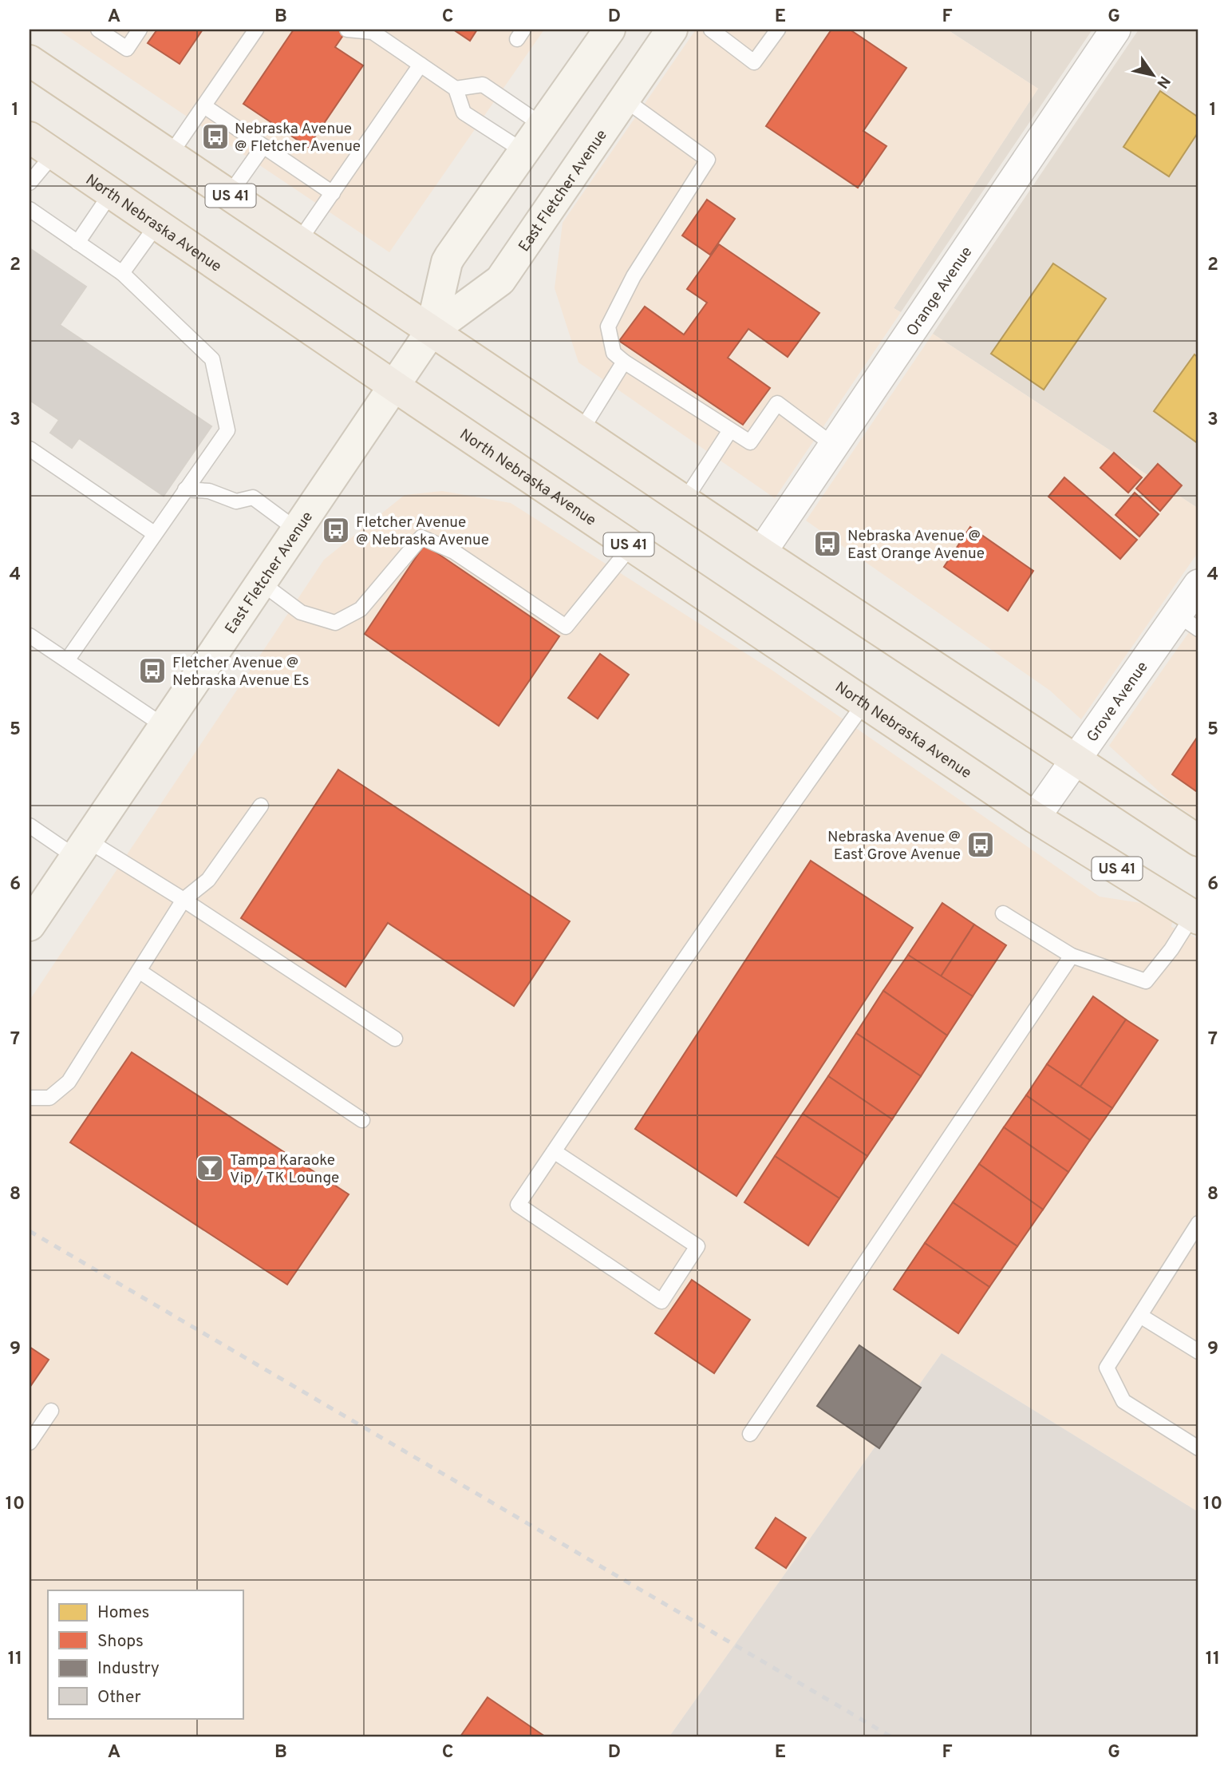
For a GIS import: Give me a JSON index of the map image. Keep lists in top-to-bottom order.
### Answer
{
  "streets": {
    "main road": ["East Fletcher Avenue", "US 41", "North Nebraska Avenue"],
    "street": ["Orange Avenue", "Grove Avenue"]
  },
  "crossings": [
    ["East Fletcher Avenue", "US 41"],
    ["East Fletcher Avenue", "North Nebraska Avenue"],
    ["US 41", "Orange Avenue"],
    ["US 41", "Grove Avenue"],
    ["North Nebraska Avenue", "Grove Avenue"]
  ],
  "places": {
    "bus stop": [
      "Nebraska Avenue @ Fletcher Avenue",
      "Fletcher Avenue @ Nebraska Avenue",
      "Nebraska Avenue @ East Orange Avenue",
      "Fletcher Avenue @ Nebraska Avenue Es",
      "Nebraska Avenue @ East Grove Avenue"
    ],
    "bar": ["Tampa Karaoke Vip / TK Lounge"]
  },
  "legend": [
    "Homes",
    "Shops",
    "Industry",
    "Other"
  ],
  "north": "bottom right",
  "grid": {
    "columns": [
      "A",
      "B",
      "C",
      "D",
      "E",
      "F",
      "G"
    ],
    "rows": [
      "1",
      "2",
      "3",
      "4",
      "5",
      "6",
      "7",
      "8",
      "9",
      "10",
      "11"
    ]
  }
}
